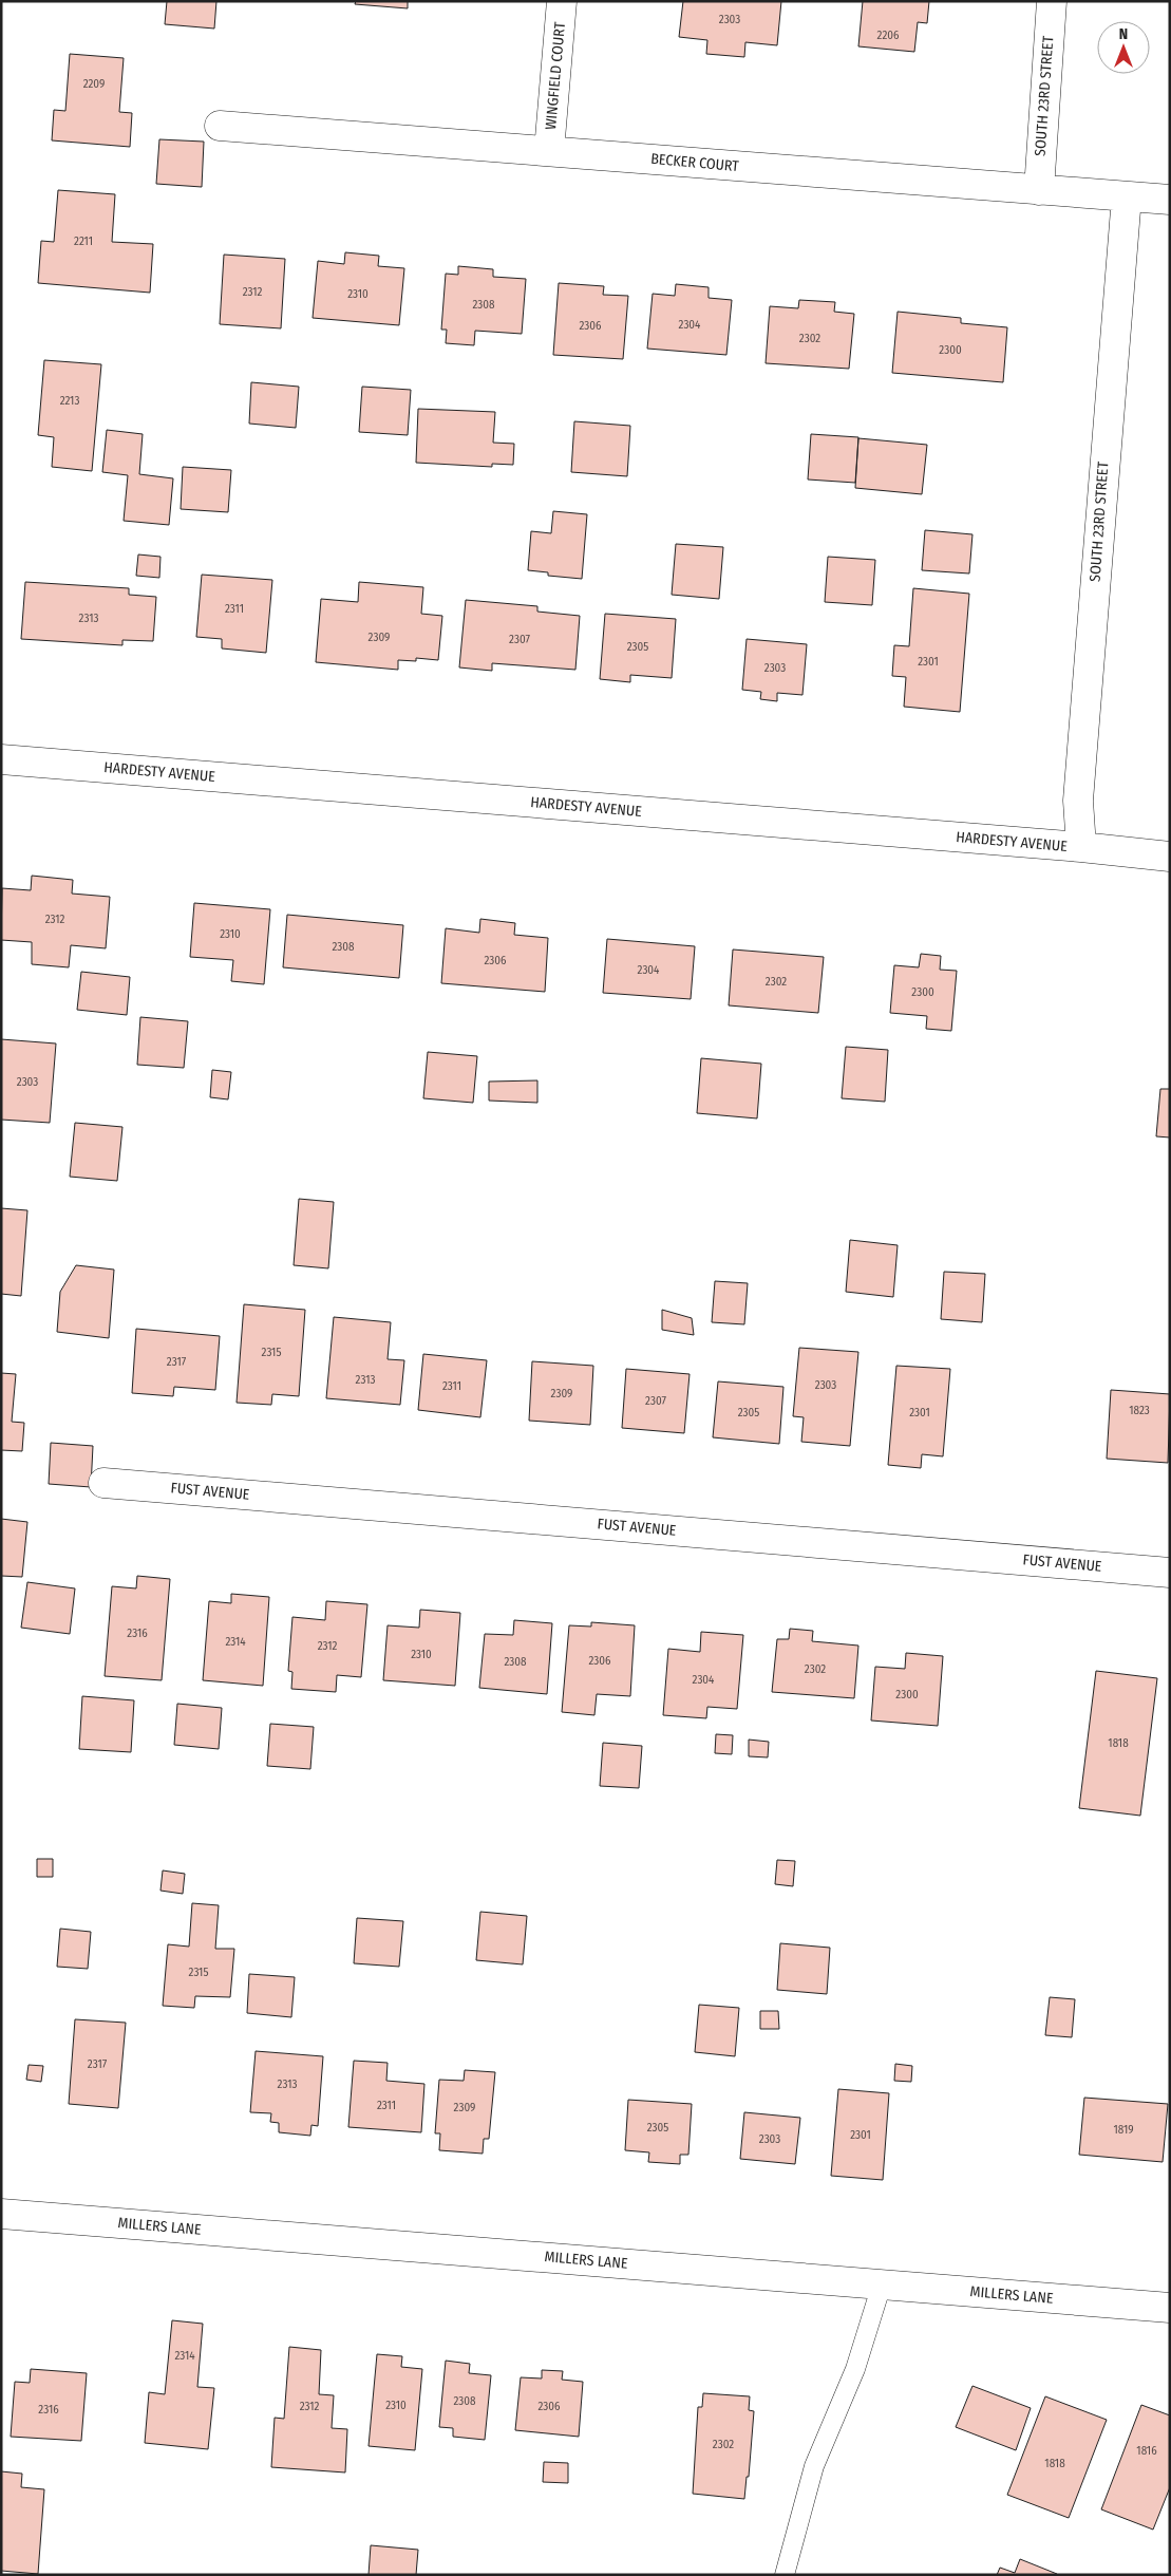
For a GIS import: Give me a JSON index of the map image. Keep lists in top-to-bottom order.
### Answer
{
  "streets": {
    "street": [
      "WINGFIELD COURT",
      "SOUTH 23RD STREET",
      "BECKER COURT",
      "HARDESTY AVENUE",
      "FUST AVENUE",
      "MILLERS LANE"
    ]
  },
  "crossings": [
    ["WINGFIELD COURT", "BECKER COURT"],
    ["SOUTH 23RD STREET", "BECKER COURT"],
    ["SOUTH 23RD STREET", "HARDESTY AVENUE"]
  ],
  "house_numbers": [
    "2303",
    "2206",
    "2209",
    "2211",
    "2312",
    "2310",
    "2308",
    "2304",
    "2306",
    "2302",
    "2300",
    "2213",
    "2311",
    "2313",
    "2309",
    "2307",
    "2305",
    "2301",
    "2303",
    "2312",
    "2310",
    "2308",
    "2306",
    "2304",
    "2302",
    "2300",
    "2303",
    "2315",
    "2317",
    "2313",
    "2303",
    "2311",
    "2309",
    "2307",
    "1823",
    "2305",
    "2301",
    "2316",
    "2314",
    "2312",
    "2310",
    "2306",
    "2308",
    "2302",
    "2304",
    "2300",
    "1818",
    "2315",
    "2317",
    "2313",
    "2311",
    "2309",
    "2305",
    "1819",
    "2301",
    "2303",
    "2314",
    "2308",
    "2310",
    "2312",
    "2306",
    "2316",
    "2302",
    "1816",
    "1818"
  ],
  "north": "top"
}
